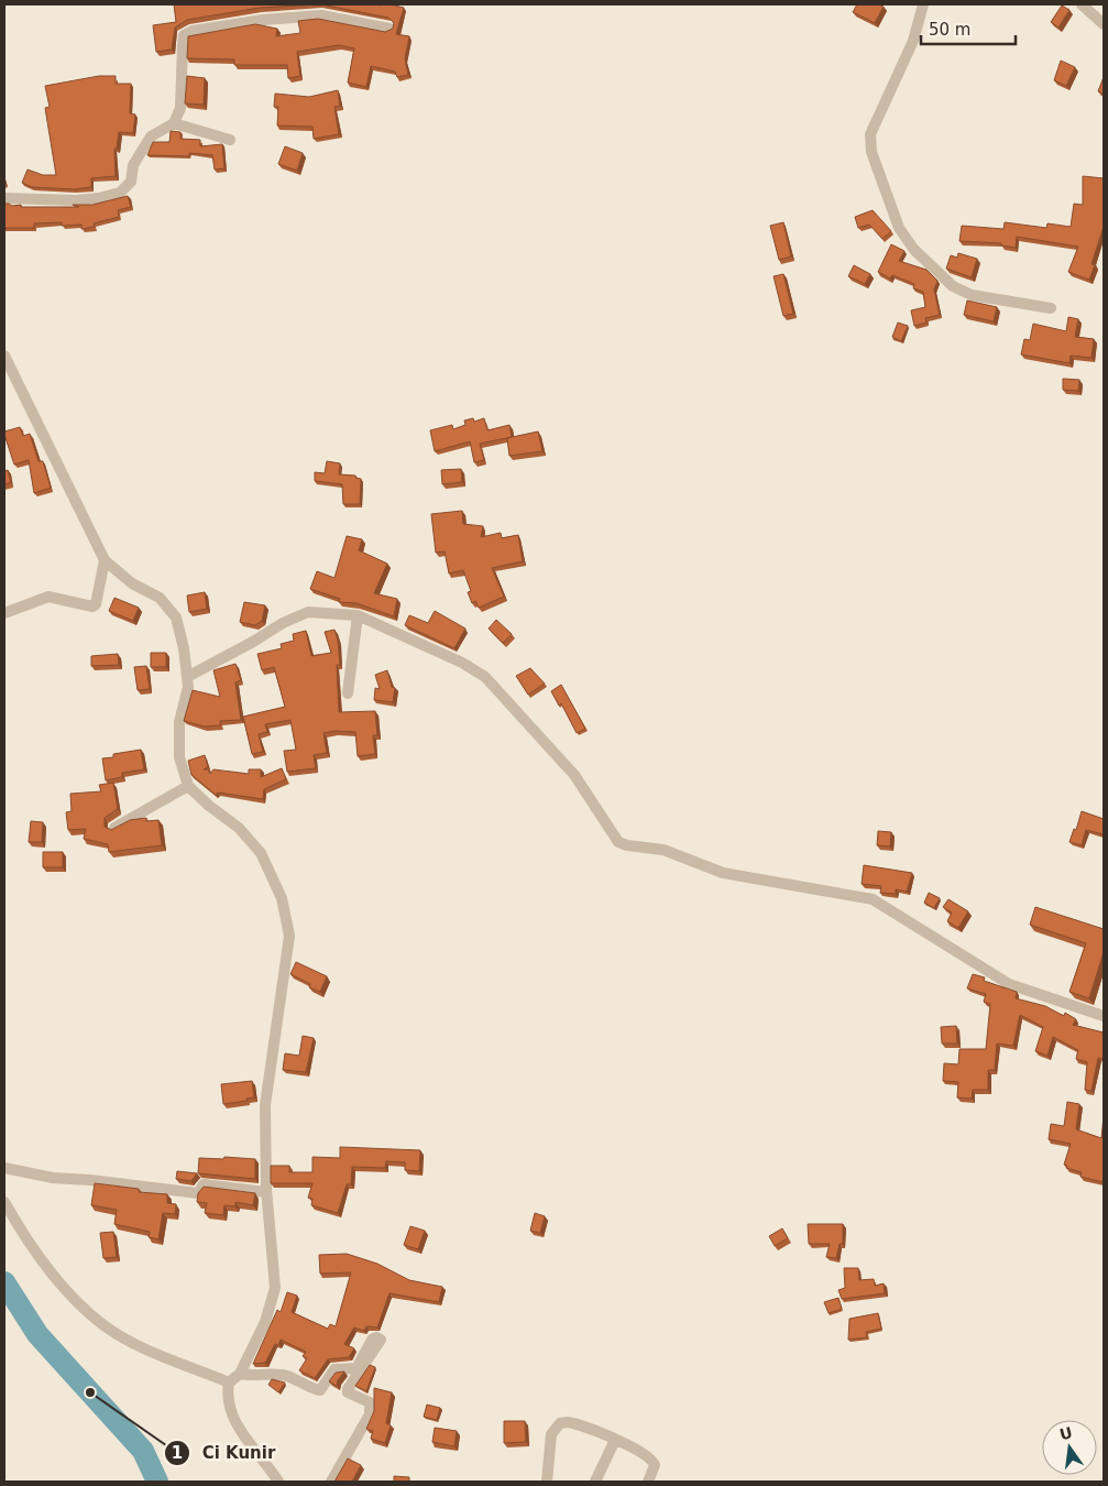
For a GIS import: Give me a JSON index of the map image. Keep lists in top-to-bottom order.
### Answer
{
  "places": ["Ci Kunir"],
  "scale_bar": "50 m",
  "north": "top"
}
